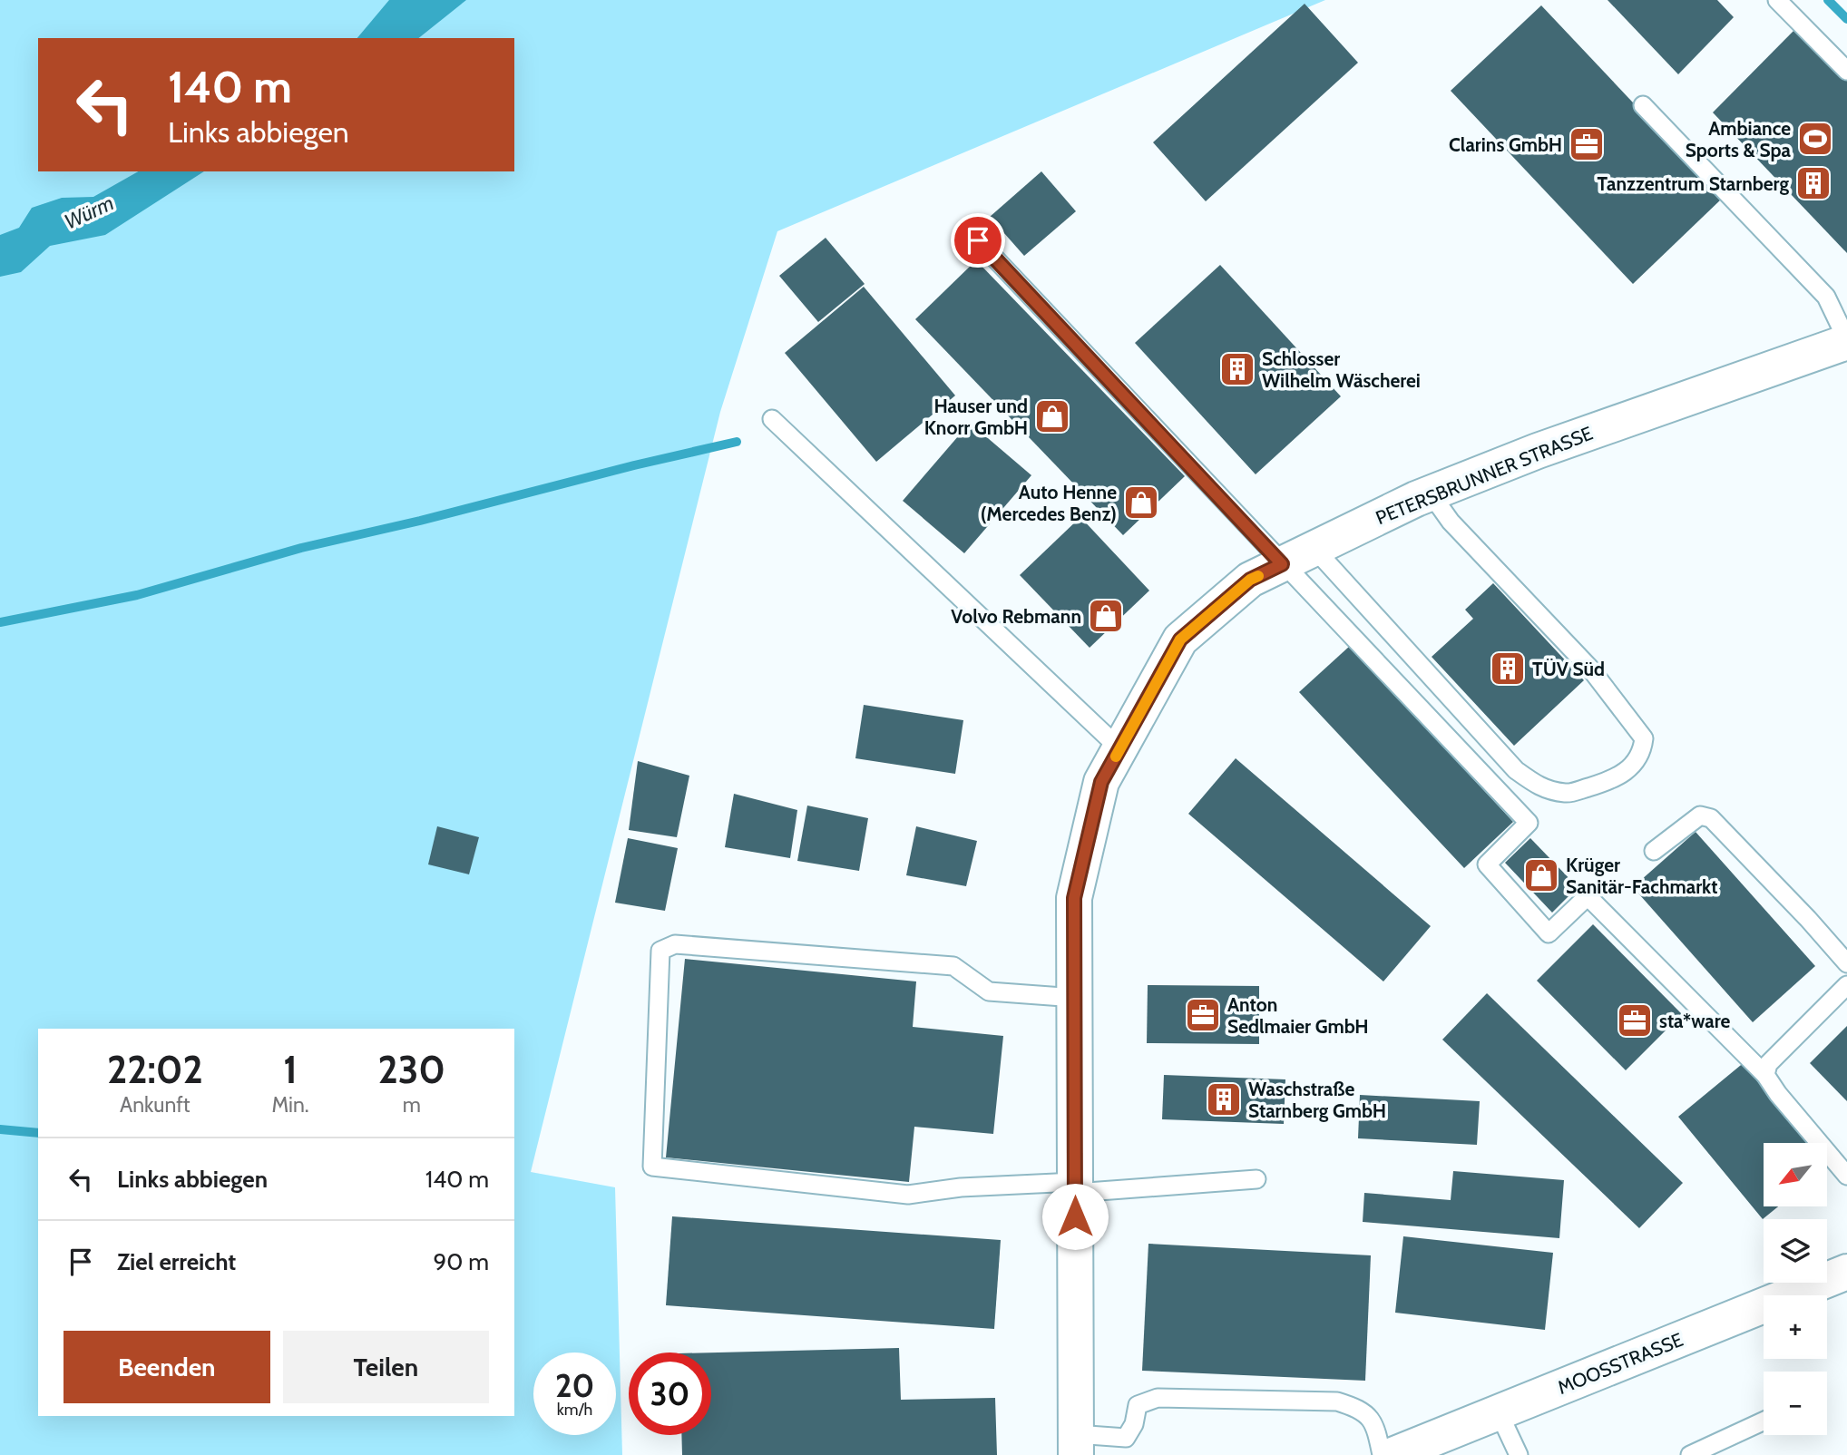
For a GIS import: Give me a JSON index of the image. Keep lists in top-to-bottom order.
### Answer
{
  "streets": {
    "street": ["PETERSBRUNNER STRASSE", "MOOSSTRASSE"]
  },
  "water": ["Würm"],
  "places": {
    "sports": ["Ambiance Sports & Spa"],
    "office": ["Clarins GmbH", "Anton Sedlmaier GmbH", "sta*ware"],
    "building": [
      "Tanzzentrum Starnberg",
      "Schlosser Wilhelm Wäscherei",
      "TÜV Süd",
      "Waschstraße Starnberg GmbH"
    ],
    "shop": [
      "Hauser und Knorr GmbH",
      "Auto Henne (Mercedes Benz)",
      "Volvo Rebmann",
      "Krüger Sanitär-Fachmarkt"
    ]
  },
  "north": "bottom left",
  "page": {
    "turn": ["140 m", "Links abbiegen"],
    "eta": [
      "22:02",
      "Ankunft",
      "1",
      "Min.",
      "230",
      "m"
    ],
    "list": [
      {
        "name": "Links abbiegen",
        "value": "140 m"
      },
      {
        "name": "Ziel erreicht",
        "value": "90 m"
      }
    ],
    "map_buttons": ["+", "−"],
    "buttons": ["Beenden", "Teilen"],
    "speed": "20 km/h",
    "limit": "30"
  }
}
